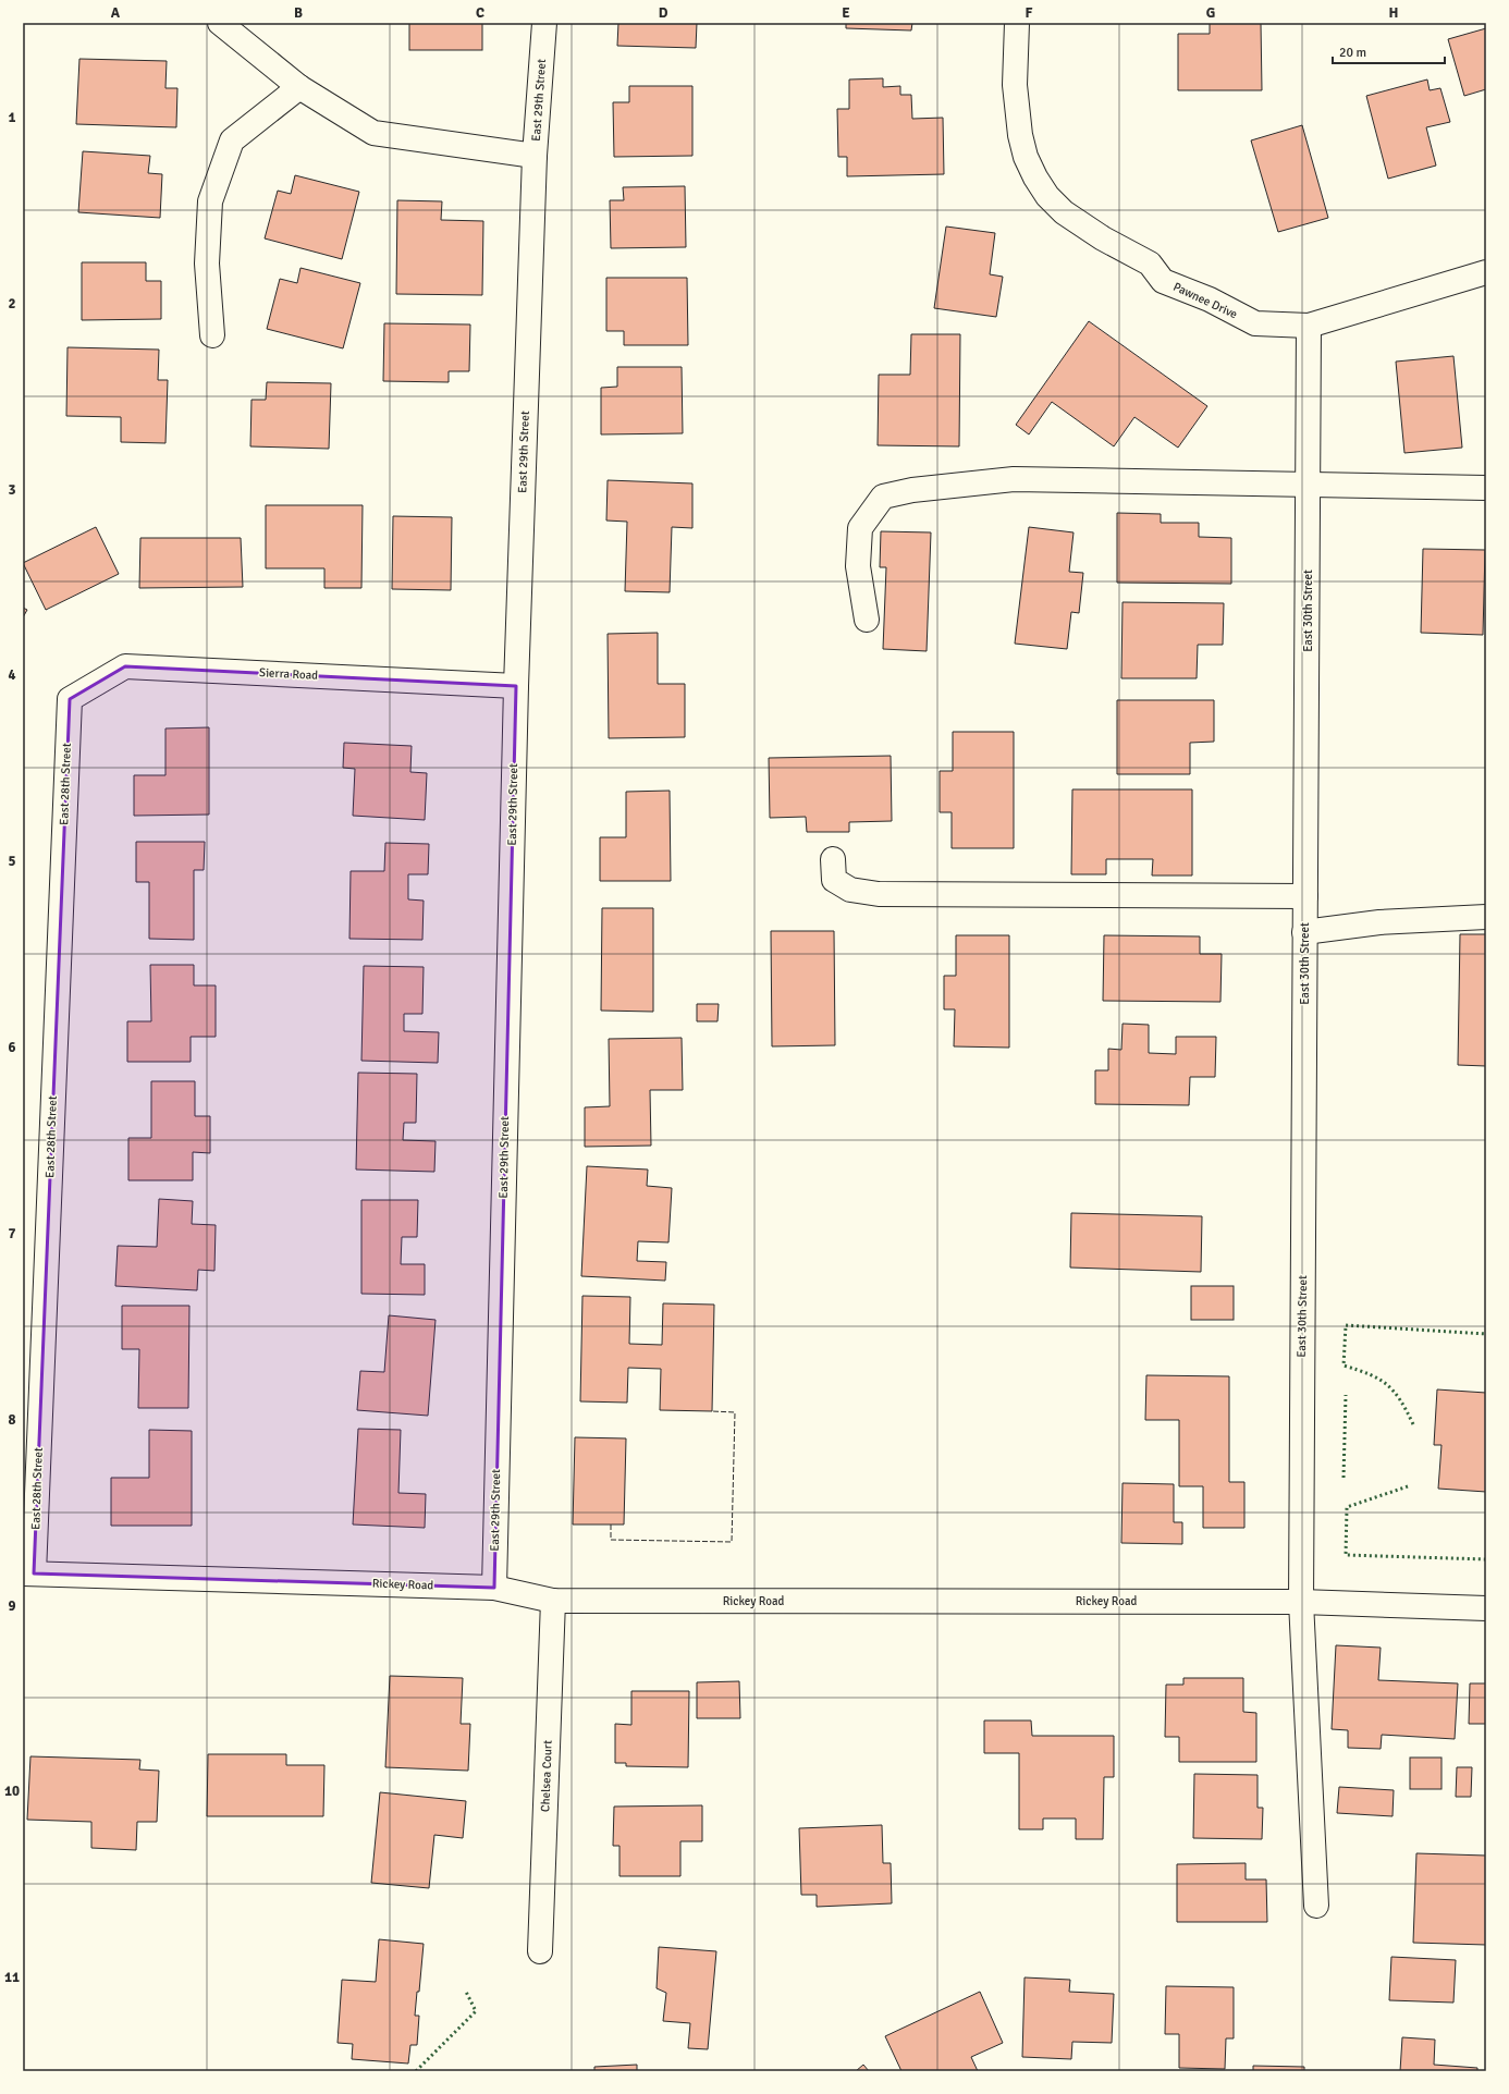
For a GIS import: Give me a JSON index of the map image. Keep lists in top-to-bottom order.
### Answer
{
  "streets": {
    "street": [
      "East 29th Street",
      "Pawnee Drive",
      "East 30th Street",
      "Sierra Road",
      "East 28th Street",
      "Rickey Road",
      "Chelsea Court"
    ]
  },
  "crossings": [
    ["East 29th Street", "Sierra Road"],
    ["East 29th Street", "Rickey Road"],
    ["Pawnee Drive", "East 30th Street"],
    ["East 30th Street", "Rickey Road"],
    ["Sierra Road", "East 28th Street"],
    ["East 28th Street", "Rickey Road"],
    ["Rickey Road", "Chelsea Court"]
  ],
  "scale_bar": "20 m",
  "grid": {
    "columns": [
      "A",
      "B",
      "C",
      "D",
      "E",
      "F",
      "G",
      "H"
    ],
    "rows": [
      "1",
      "2",
      "3",
      "4",
      "5",
      "6",
      "7",
      "8",
      "9",
      "10",
      "11"
    ]
  }
}
